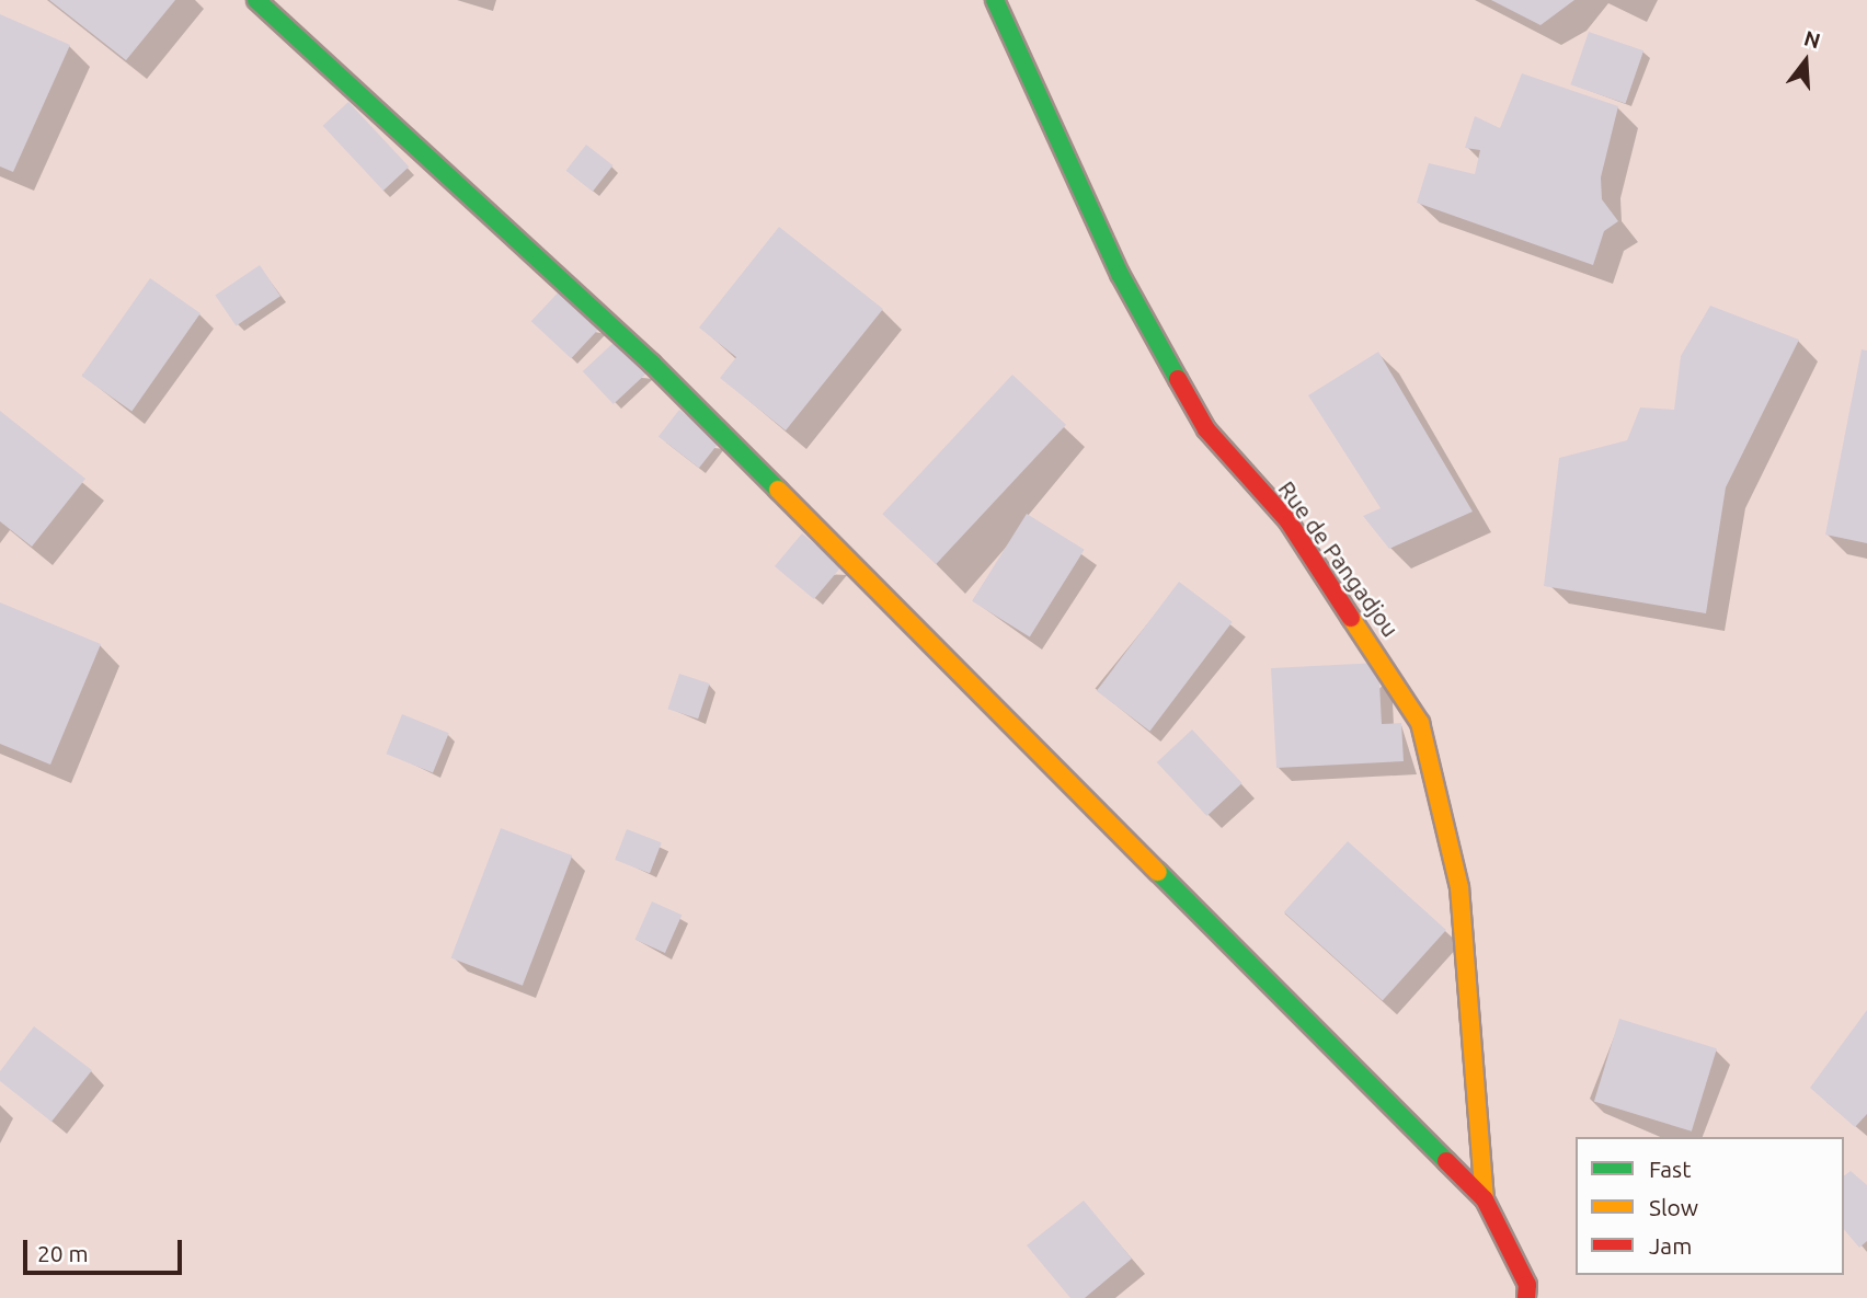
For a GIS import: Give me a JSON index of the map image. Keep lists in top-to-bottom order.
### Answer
{
  "streets": {
    "street": ["Rue de Pangadjou"]
  },
  "legend": ["Fast", "Slow", "Jam"],
  "scale_bar": "20 m",
  "north": "top"
}
